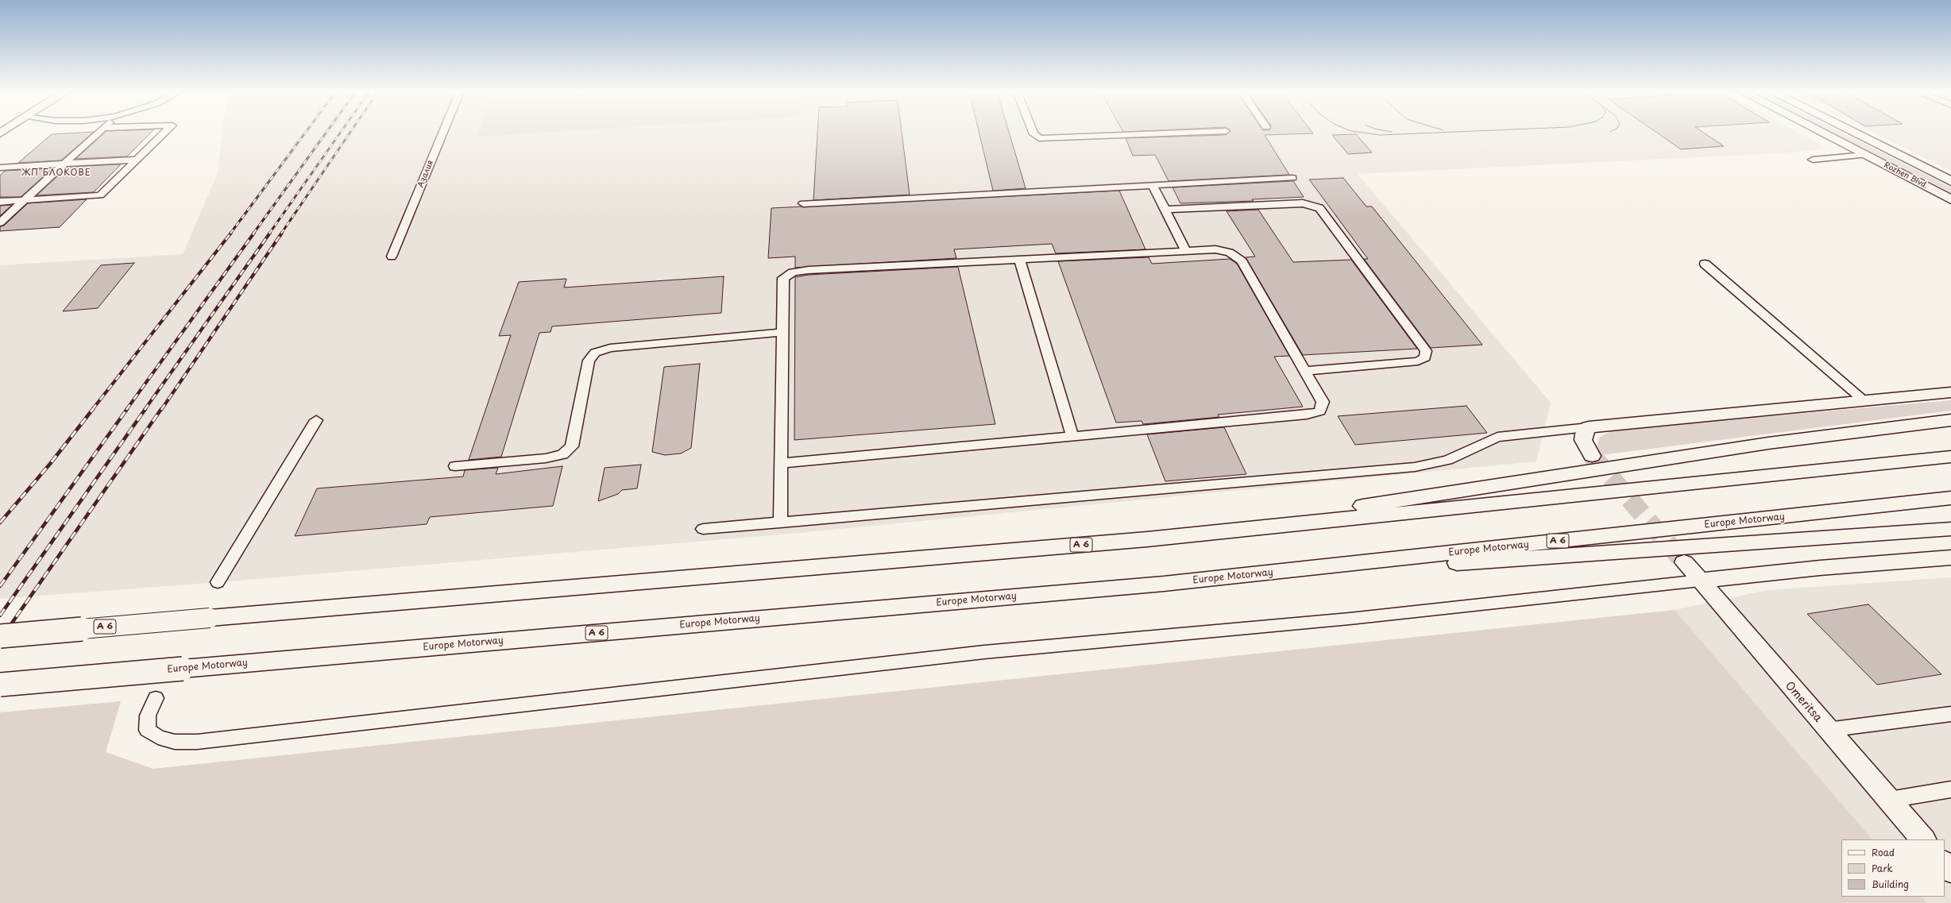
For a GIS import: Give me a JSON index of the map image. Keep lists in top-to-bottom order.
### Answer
{
  "streets": {
    "main road": [
      "Rozhen Blvd.",
      "Europe Motorway",
      "A 6",
      "Omeritsa"
    ],
    "lane": ["Азалия"]
  },
  "districts": ["ЖП БЛОКОВЕ"],
  "legend": ["Road", "Park", "Building"]
}
